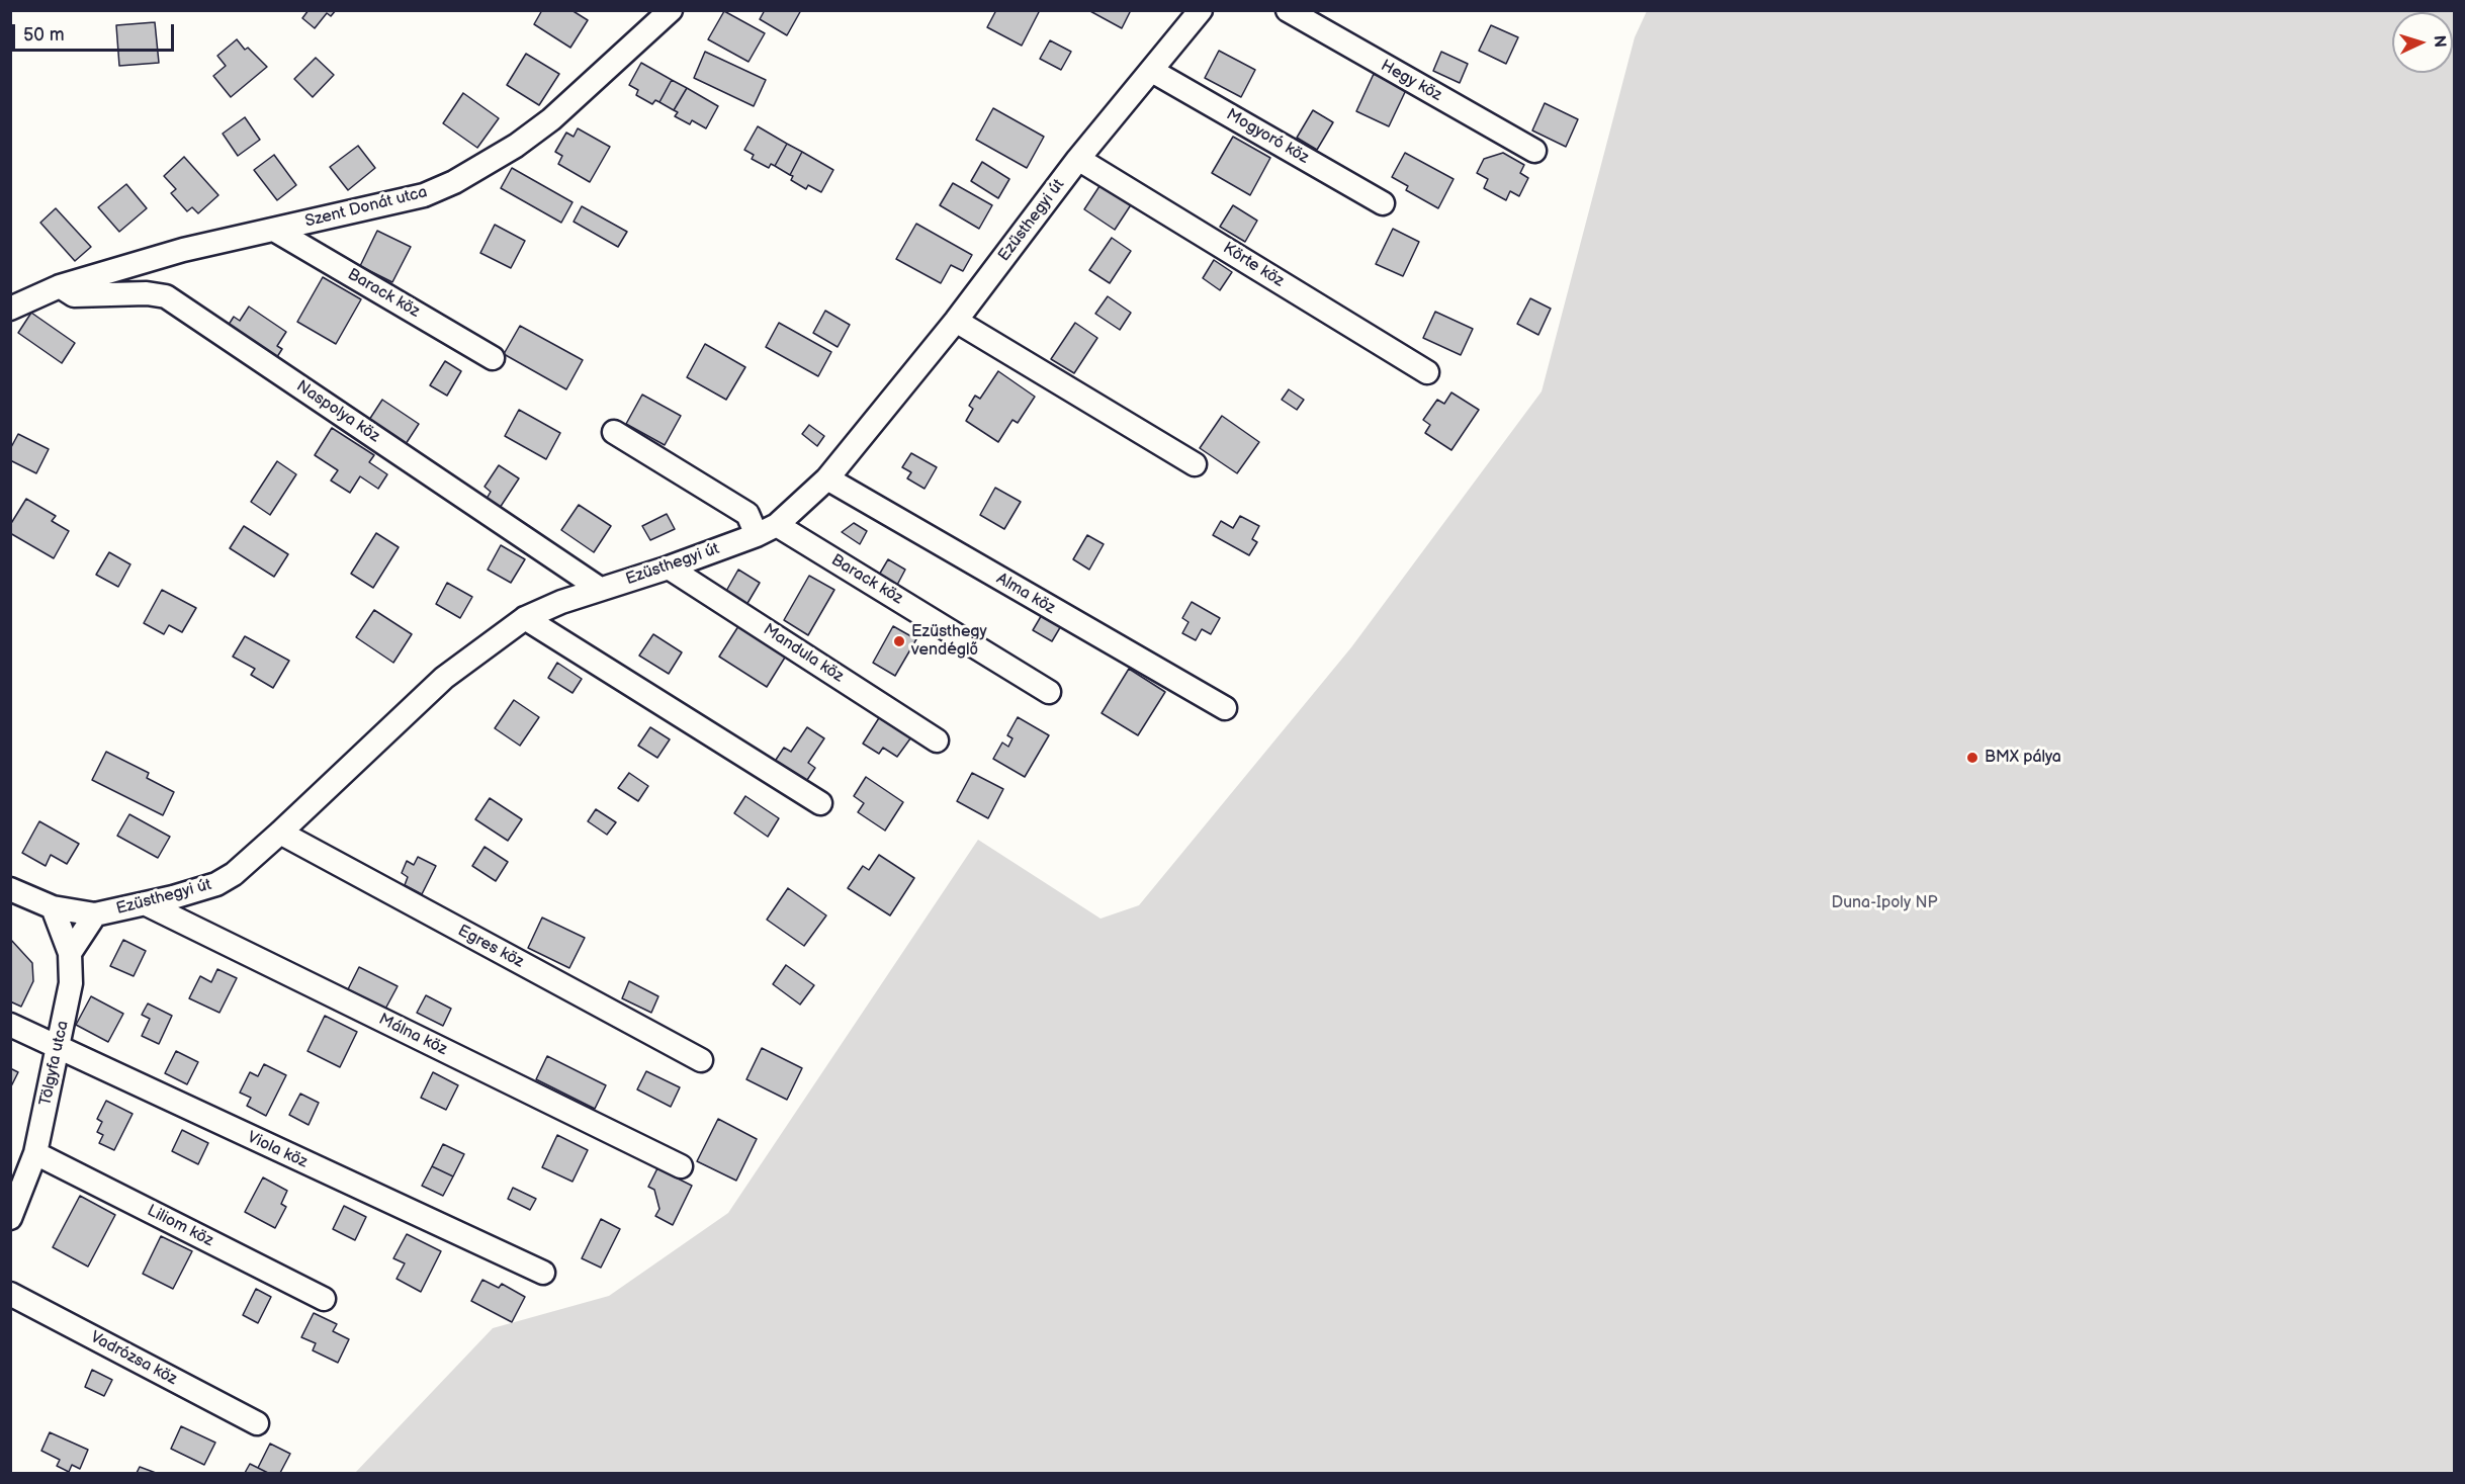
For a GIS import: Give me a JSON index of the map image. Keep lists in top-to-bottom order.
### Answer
{
  "streets": {
    "street": [
      "Hegy köz",
      "Mogyoró köz",
      "Szent Donát utca",
      "Ezüsthegyi út",
      "Körte köz",
      "Barack köz",
      "Naspolya köz",
      "Alma köz",
      "Mandula köz",
      "Egres köz",
      "Málna köz",
      "Tölgyfa utca",
      "Viola köz",
      "Liliom köz",
      "Vadrózsa köz"
    ]
  },
  "crossings": [
    ["Mogyoró köz", "Ezüsthegyi út"],
    ["Szent Donát utca", "Barack köz"],
    ["Szent Donát utca", "Naspolya köz"],
    ["Ezüsthegyi út", "Körte köz"],
    ["Ezüsthegyi út", "Barack köz"],
    ["Ezüsthegyi út", "Naspolya köz"],
    ["Ezüsthegyi út", "Alma köz"],
    ["Ezüsthegyi út", "Mandula köz"],
    ["Ezüsthegyi út", "Egres köz"],
    ["Ezüsthegyi út", "Málna köz"],
    ["Ezüsthegyi út", "Tölgyfa utca"],
    ["Tölgyfa utca", "Viola köz"],
    ["Tölgyfa utca", "Liliom köz"]
  ],
  "parks": ["Duna-Ipoly NP"],
  "places": ["Ezüsthegy vendéglő", "BMX pálya"],
  "scale_bar": "50 m",
  "north": "right"
}
